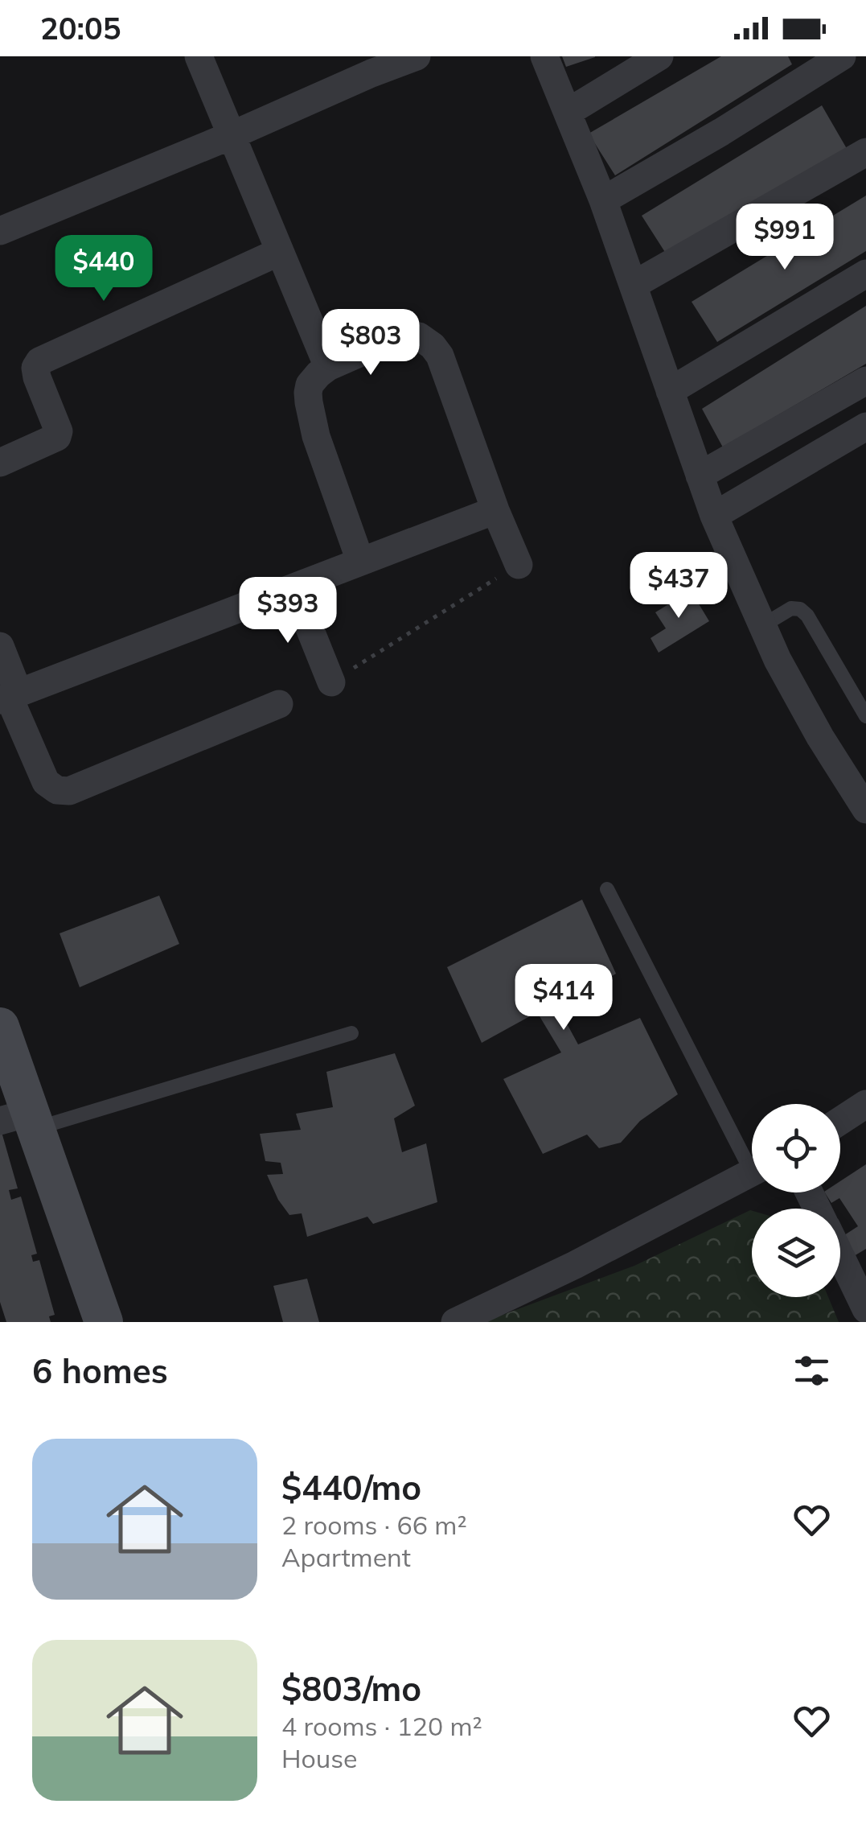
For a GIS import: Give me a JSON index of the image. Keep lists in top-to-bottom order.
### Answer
{
  "page": {
    "status": "20:05",
    "price": [
      "$991",
      "$440",
      "$803",
      "$437",
      "$393",
      "$414"
    ],
    "heading": "6 homes",
    "list": [
      {
        "name": "$440/mo",
        "note": "2 rooms · 66 m² · Apartment"
      },
      {
        "name": "$803/mo",
        "note": "4 rooms · 120 m² · House"
      }
    ]
  }
}
